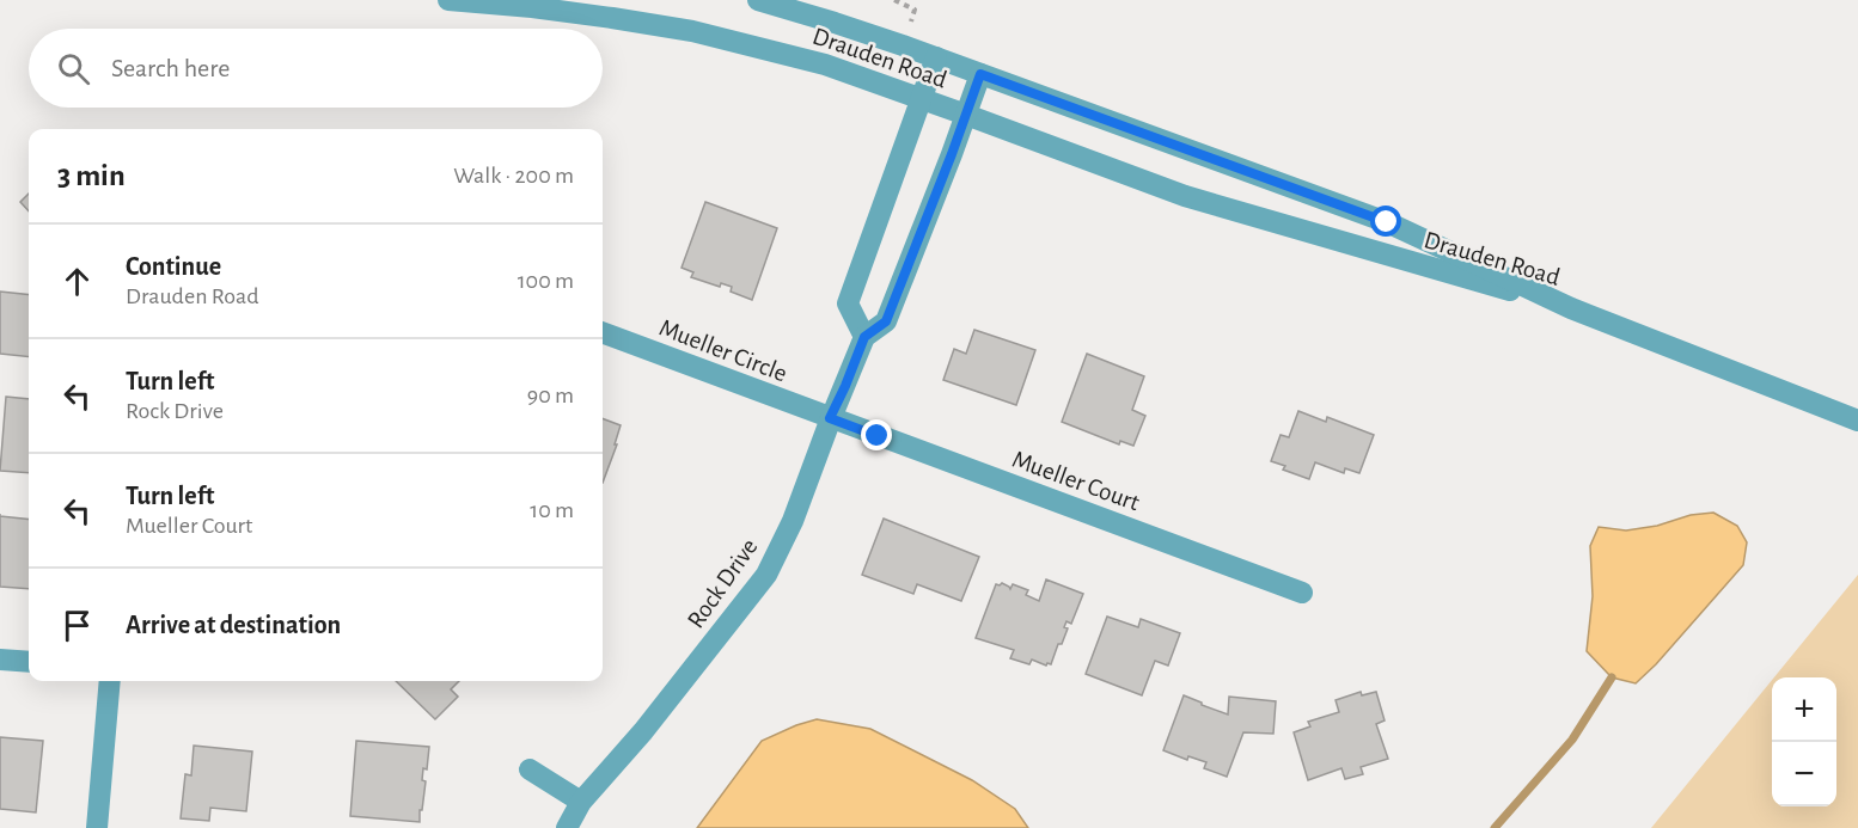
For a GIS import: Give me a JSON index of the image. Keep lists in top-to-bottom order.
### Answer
{
  "streets": {
    "street": [
      "Drauden Road",
      "Mueller Circle",
      "Mueller Court",
      "Rock Drive"
    ]
  },
  "crossings": [
    ["Drauden Road", "Rock Drive"],
    ["Mueller Circle", "Mueller Court"],
    ["Mueller Circle", "Rock Drive"],
    ["Mueller Court", "Rock Drive"]
  ],
  "page": {
    "search": "Search here",
    "heading": ["3 min", "Walk · 200 m"],
    "list": [
      ["Continue", "Drauden Road", "100 m"],
      ["Turn left", "Rock Drive", "90 m"],
      ["Turn left", "Mueller Court", "10 m"],
      "Arrive at destination"
    ],
    "map_buttons": ["+", "−"]
  }
}
